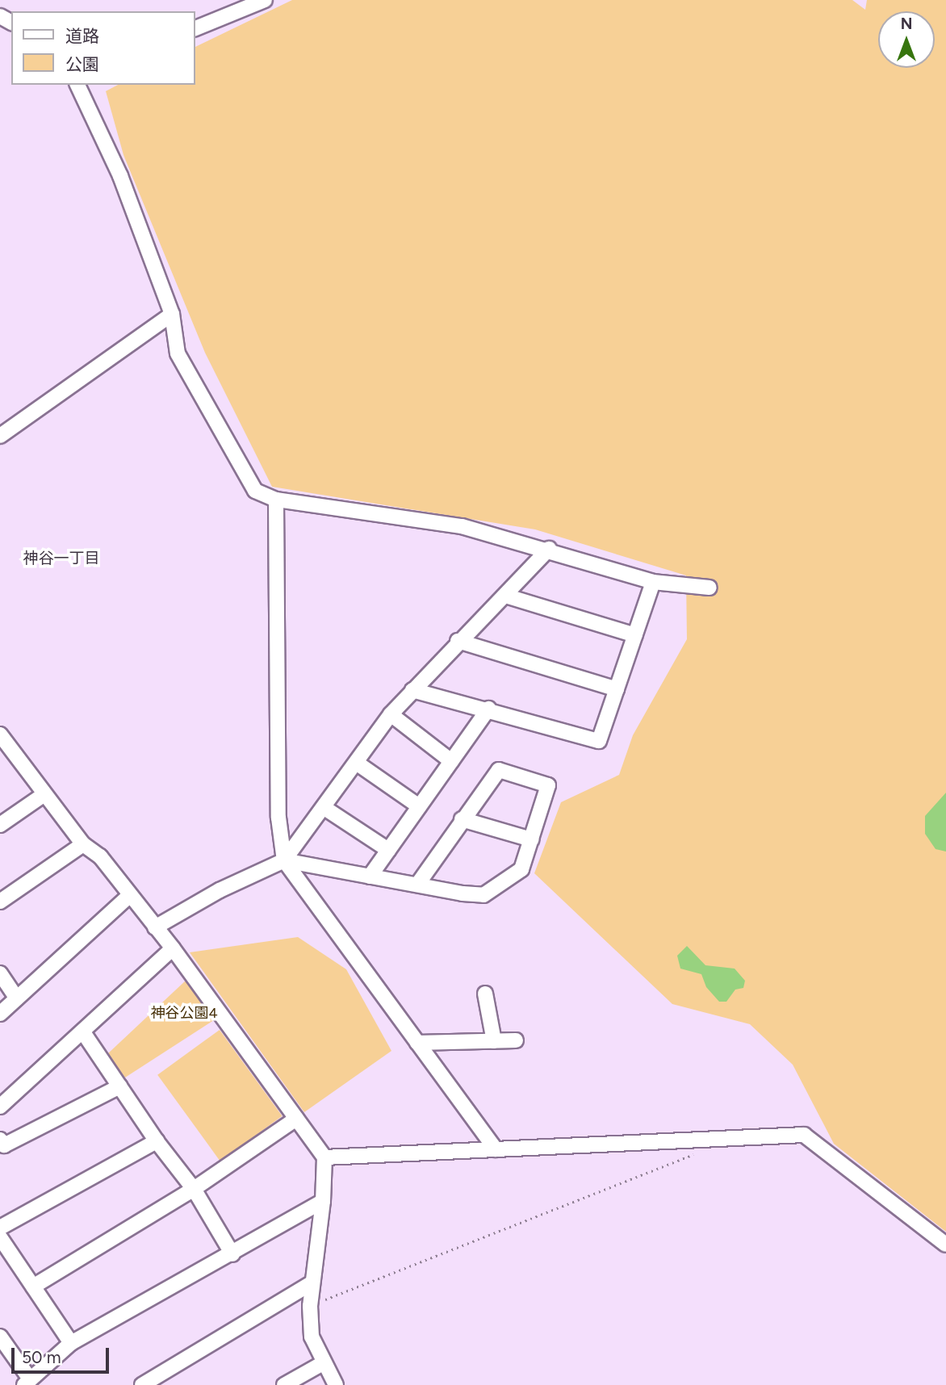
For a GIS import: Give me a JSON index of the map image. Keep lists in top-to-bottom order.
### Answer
{
  "districts": ["神谷一丁目"],
  "parks": ["神谷公園4"],
  "legend": ["道路", "公園"],
  "scale_bar": "50 m",
  "north": "top"
}
